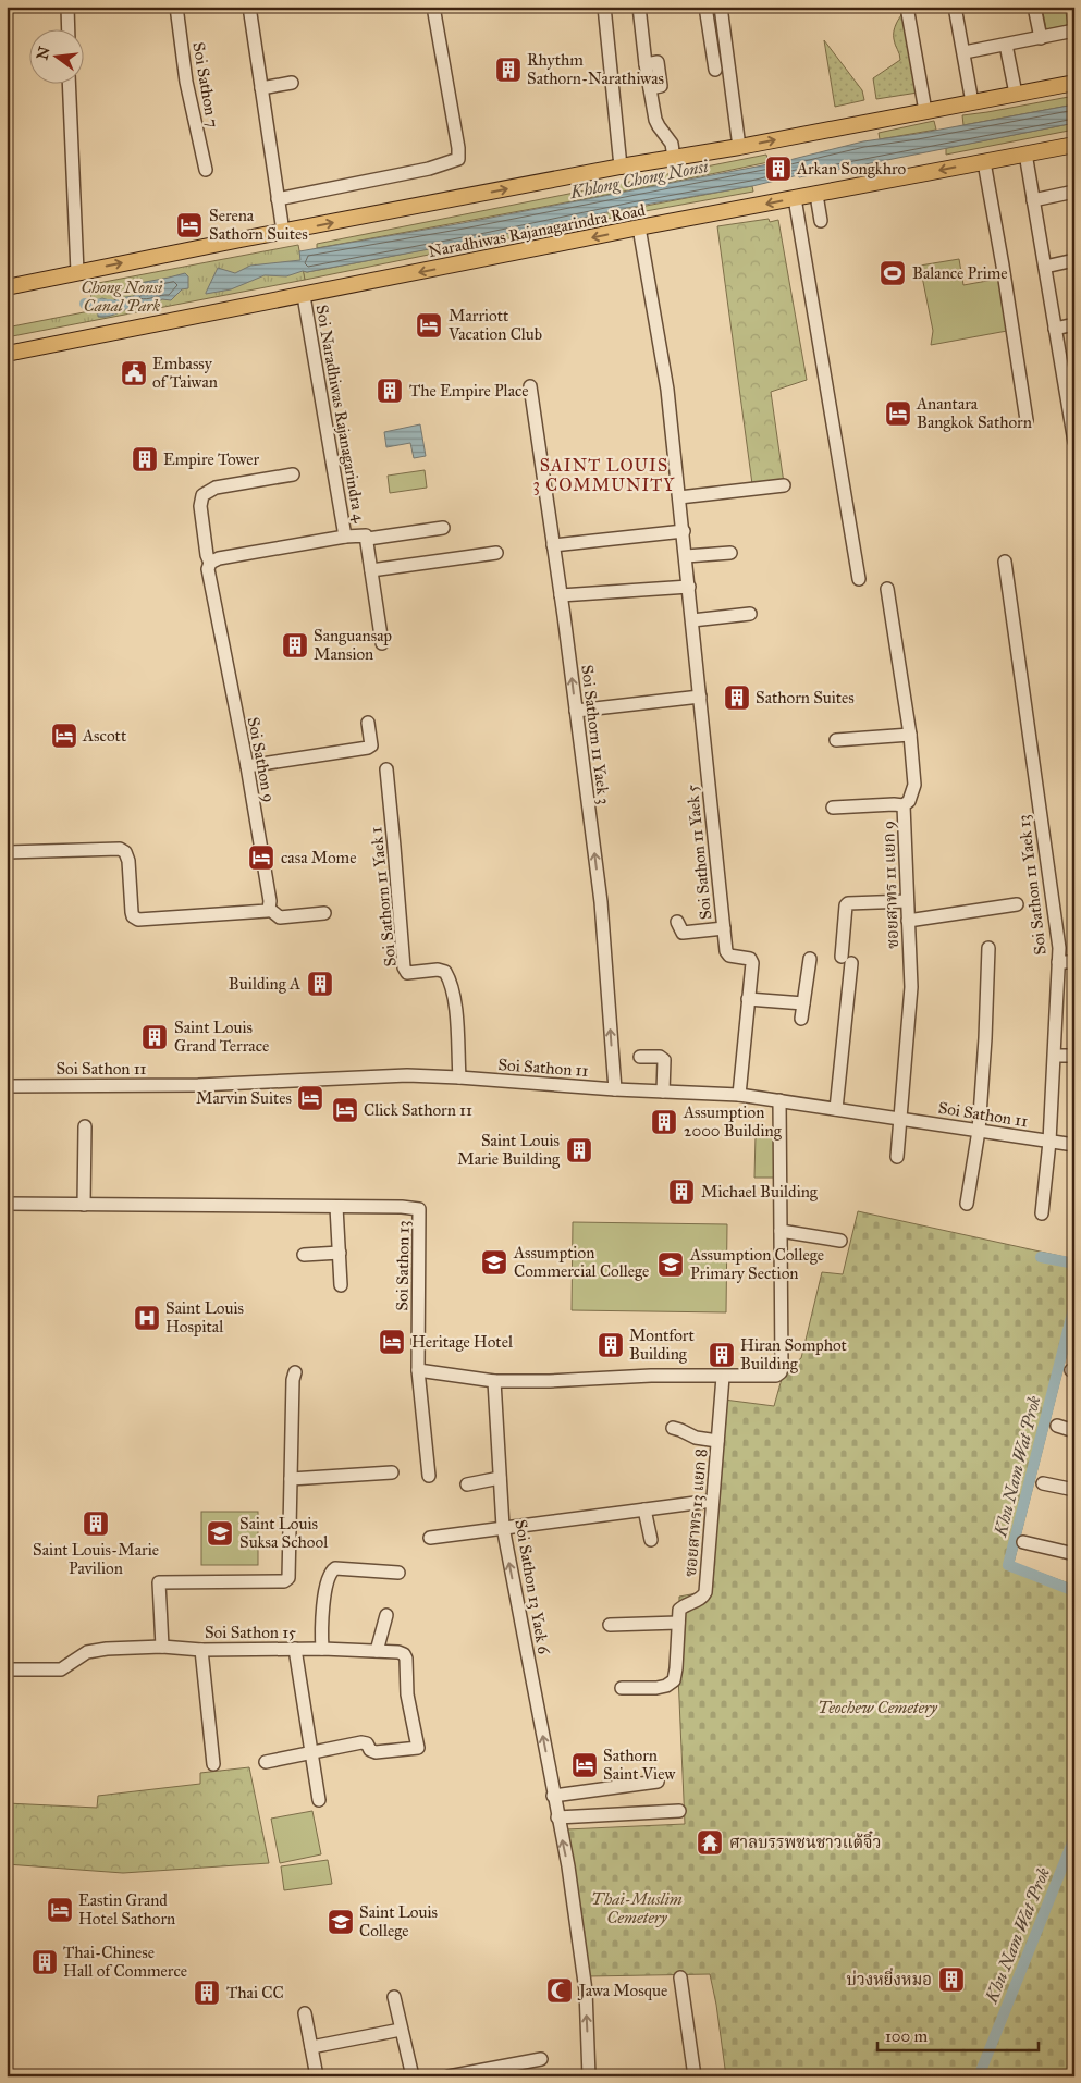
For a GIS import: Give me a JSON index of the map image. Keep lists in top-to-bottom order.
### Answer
{
  "streets": {
    "main road": ["Naradhiwas Rajanagarindra Road"],
    "street": [
      "Soi Sathon 7",
      "Soi Naradhiwas Rajanagarindra 4",
      "Soi Sathorn 11 Yaek 3",
      "Soi Sathon 9",
      "Soi Sathon 11 Yaek 5",
      "ซอยสาทร 11 แยก 9",
      "Soi Sathon 11 Yaek 13",
      "Soi Sathorn 11 Yaek 1",
      "Soi Sathon 11",
      "Soi Sathon 13",
      "ซอยสาทร 13 แยก 8",
      "Soi Sathon 13 Yaek 6",
      "Soi Sathon 15"
    ]
  },
  "crossings": [
    ["Naradhiwas Rajanagarindra Road", "Soi Naradhiwas Rajanagarindra 4"],
    ["Naradhiwas Rajanagarindra Road", "Soi Sathon 11 Yaek 5"],
    ["Soi Sathorn 11 Yaek 3", "Soi Sathon 11"],
    ["Soi Sathon 11 Yaek 5", "Soi Sathon 11"],
    ["ซอยสาทร 11 แยก 9", "Soi Sathon 11"],
    ["Soi Sathon 11 Yaek 13", "Soi Sathon 11"],
    ["Soi Sathorn 11 Yaek 1", "Soi Sathon 11"]
  ],
  "one_way": ["Soi Sathorn 11 Yaek 3", "Soi Sathon 13 Yaek 6"],
  "districts": ["SAINT LOUIS 3 COMMUNITY"],
  "water": ["Khlong Chong Nonsi", "Khu Nam Wat Prok"],
  "parks": ["Chong Nonsi Canal Park", "Teochew Cemetery", "Thai-Muslim Cemetery"],
  "places": {
    "building": [
      "Rhythm Sathorn-Narathiwas",
      "Arkan Songkhro",
      "The Empire Place",
      "Empire Tower",
      "Sanguansap Mansion",
      "Sathorn Suites",
      "Building A",
      "Saint Louis Grand Terrace",
      "Assumption 2000 Building",
      "Saint Louis Marie Building",
      "Michael Building",
      "Montfort Building",
      "Hiran Somphot Building",
      "Saint Louis-Marie Pavilion",
      "Thai-Chinese Hall of Commerce",
      "บ่วงหยิ่งหมอ",
      "Thai CC"
    ],
    "hotel": [
      "Serena Sathorn Suites",
      "Marriott Vacation Club",
      "Anantara Bangkok Sathorn",
      "Ascott",
      "casa Mome",
      "Marvin Suites",
      "Click Sathorn 11",
      "Heritage Hotel",
      "Sathorn Saint View",
      "Eastin Grand Hotel Sathorn"
    ],
    "sports": ["Balance Prime"],
    "public building": ["Embassy of Taiwan"],
    "school or university": [
      "Assumption Commercial College",
      "Assumption College Primary Section",
      "Saint Louis Suksa School",
      "Saint Louis College"
    ],
    "hospital": ["Saint Louis Hospital"],
    "temple": ["ศาลบรรพชนชาวแต้จิ๋ว"],
    "mosque": ["Jawa Mosque"]
  },
  "scale_bar": "100 m",
  "north": "left"
}
